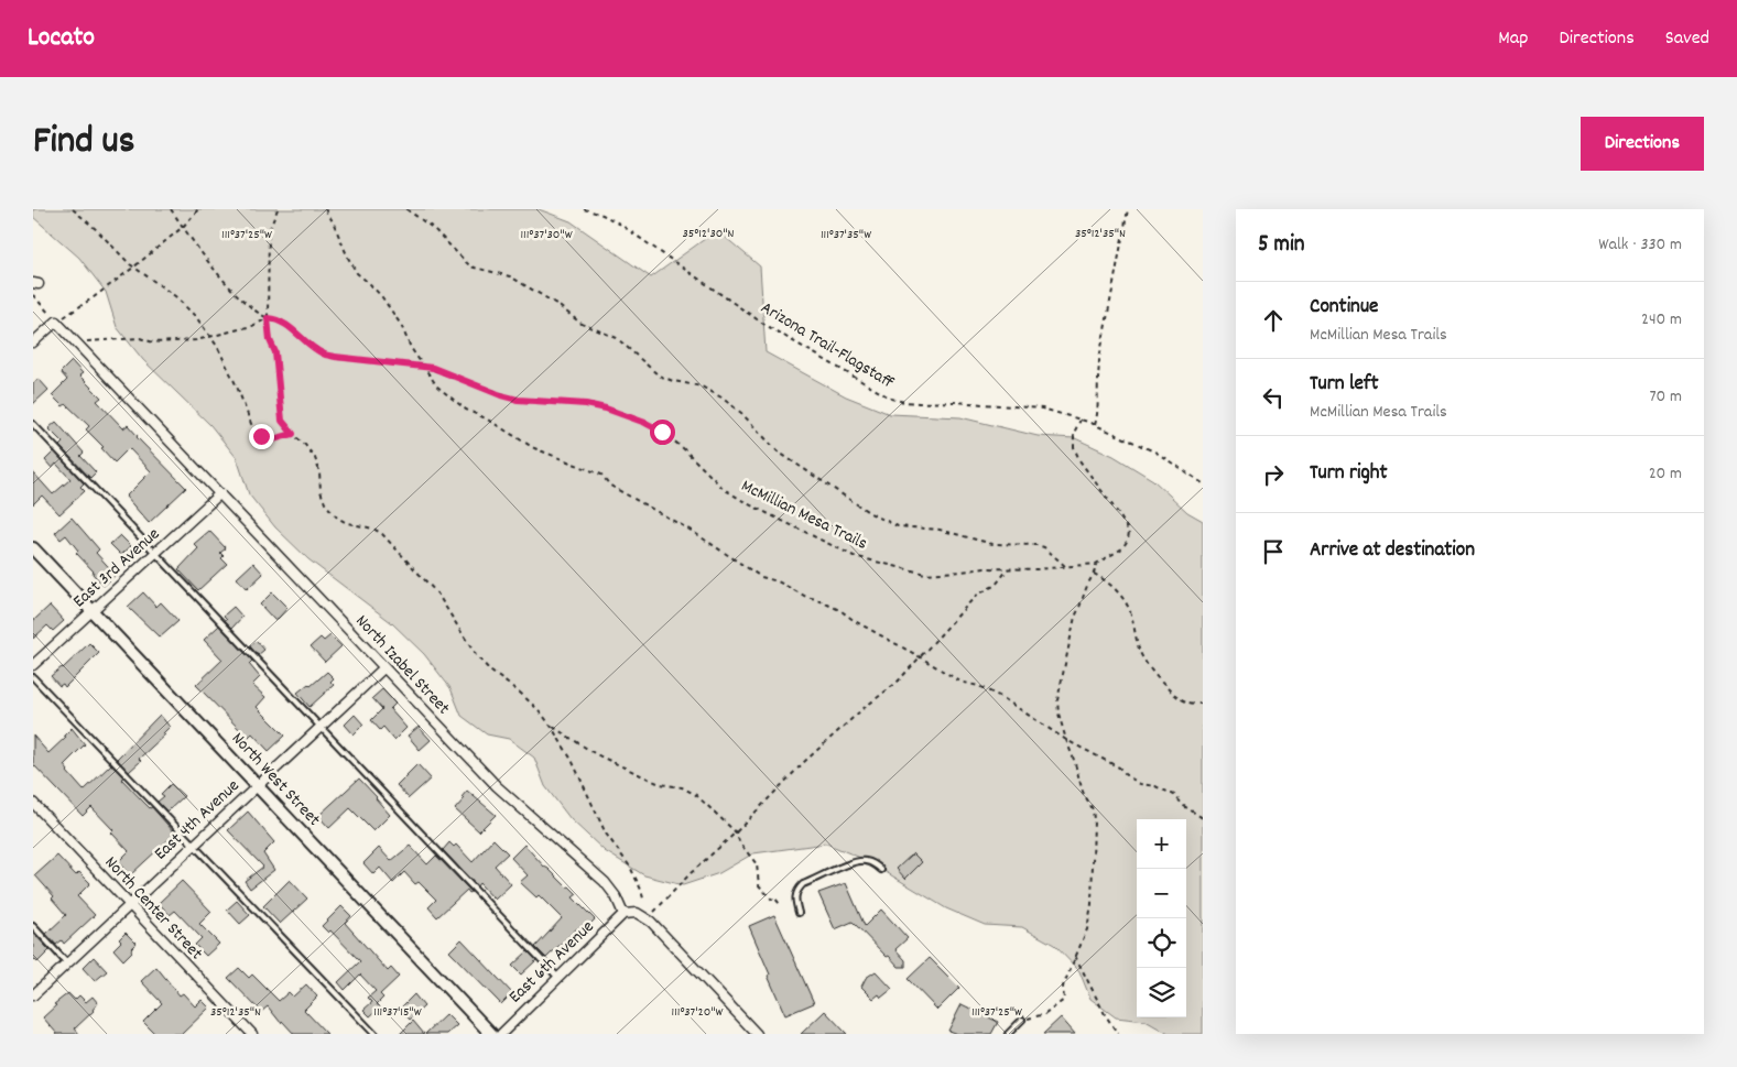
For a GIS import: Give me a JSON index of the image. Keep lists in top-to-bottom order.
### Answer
{
  "streets": {
    "street": [
      "East 3rd Avenue",
      "North Izabel Street",
      "North West Street",
      "East 4th Avenue",
      "North Center Street",
      "East 6th Avenue"
    ],
    "path": ["Arizona Trail-Flagstaff", "McMillian Mesa Trails"]
  },
  "crossings": [
    ["Arizona Trail-Flagstaff", "McMillian Mesa Trails"],
    ["East 3rd Avenue", "North Izabel Street"],
    ["East 3rd Avenue", "North West Street"],
    ["North Izabel Street", "East 4th Avenue"],
    ["North Izabel Street", "East 6th Avenue"],
    ["North West Street", "East 4th Avenue"],
    ["East 4th Avenue", "North Center Street"]
  ],
  "page": {
    "header": "Locato",
    "nav": ["Map", "Directions", "Saved"],
    "title": "Find us",
    "buttons": "Directions",
    "heading": ["5 min", "Walk · 330 m"],
    "list": [
      ["Continue", "McMillian Mesa Trails", "240 m"],
      ["Turn left", "McMillian Mesa Trails", "70 m"],
      ["Turn right", "20 m"],
      "Arrive at destination"
    ],
    "map_buttons": ["+", "−"]
  },
  "coordinates": [
    "35°12'30\"N",
    "35°12'35\"N",
    "111°37'25\"W",
    "111°37'30\"W",
    "111°37'35\"W",
    "111°37'15\"W",
    "111°37'20\"W"
  ]
}
